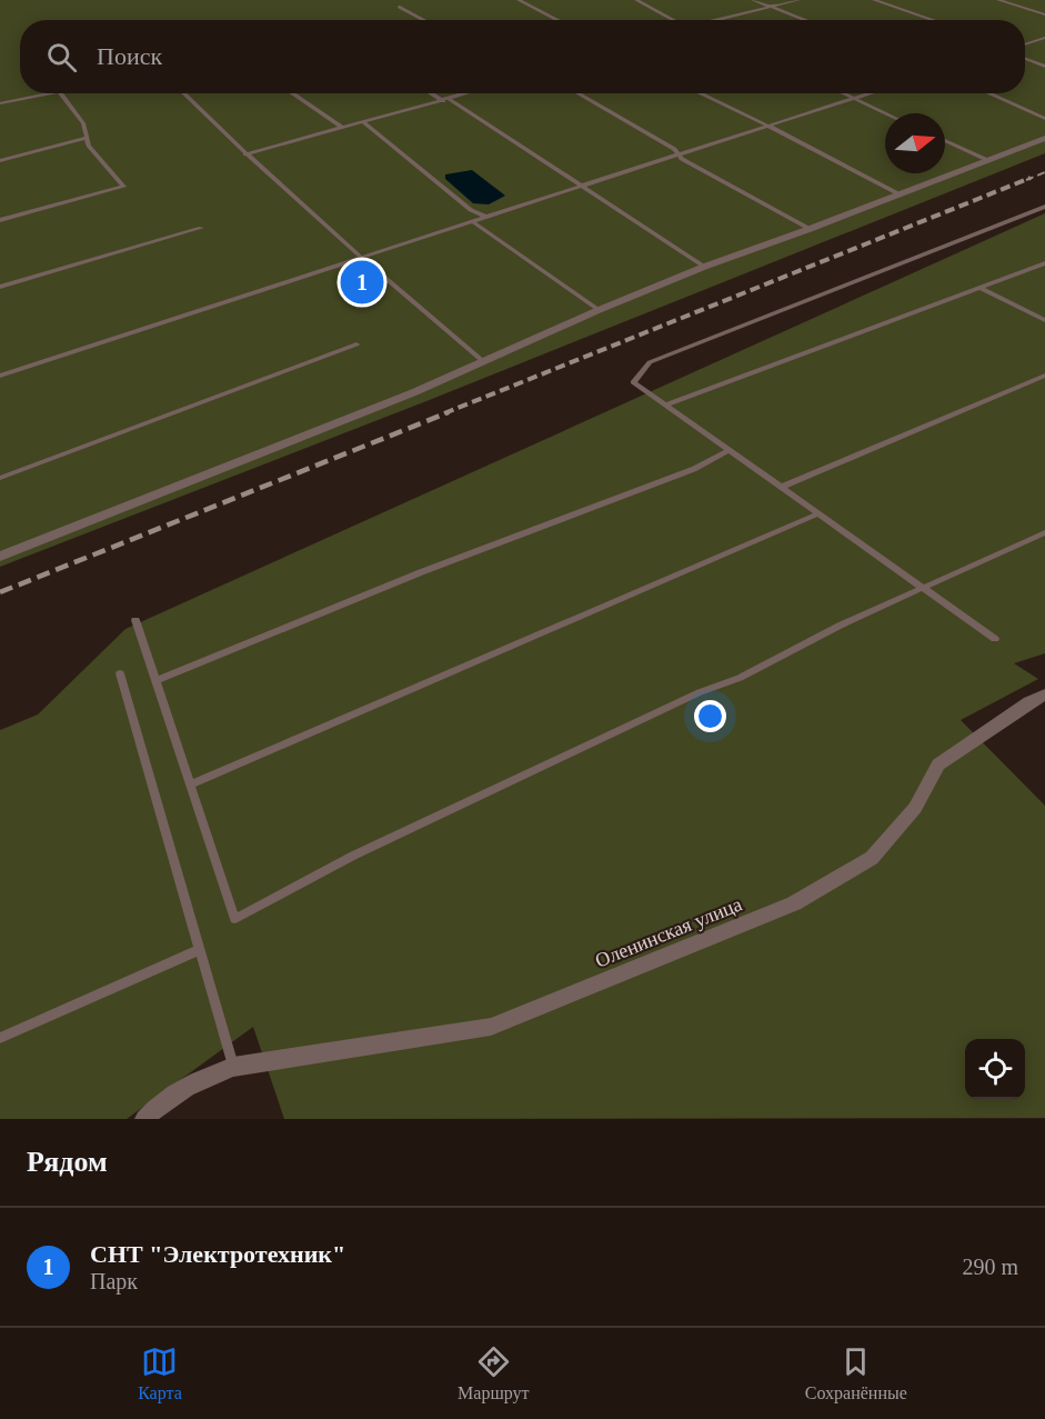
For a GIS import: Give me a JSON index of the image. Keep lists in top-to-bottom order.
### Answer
{
  "streets": {
    "street": ["Оленинская улица"]
  },
  "north": "right",
  "page": {
    "search": "Поиск",
    "pins": "1",
    "heading": "Рядом",
    "list": [
      {
        "mark": "1",
        "name": "СНТ \"Электротехник\"",
        "note": "Парк",
        "value": "290 m"
      }
    ],
    "nav": ["Карта", "Маршрут", "Сохранённые"]
  }
}
